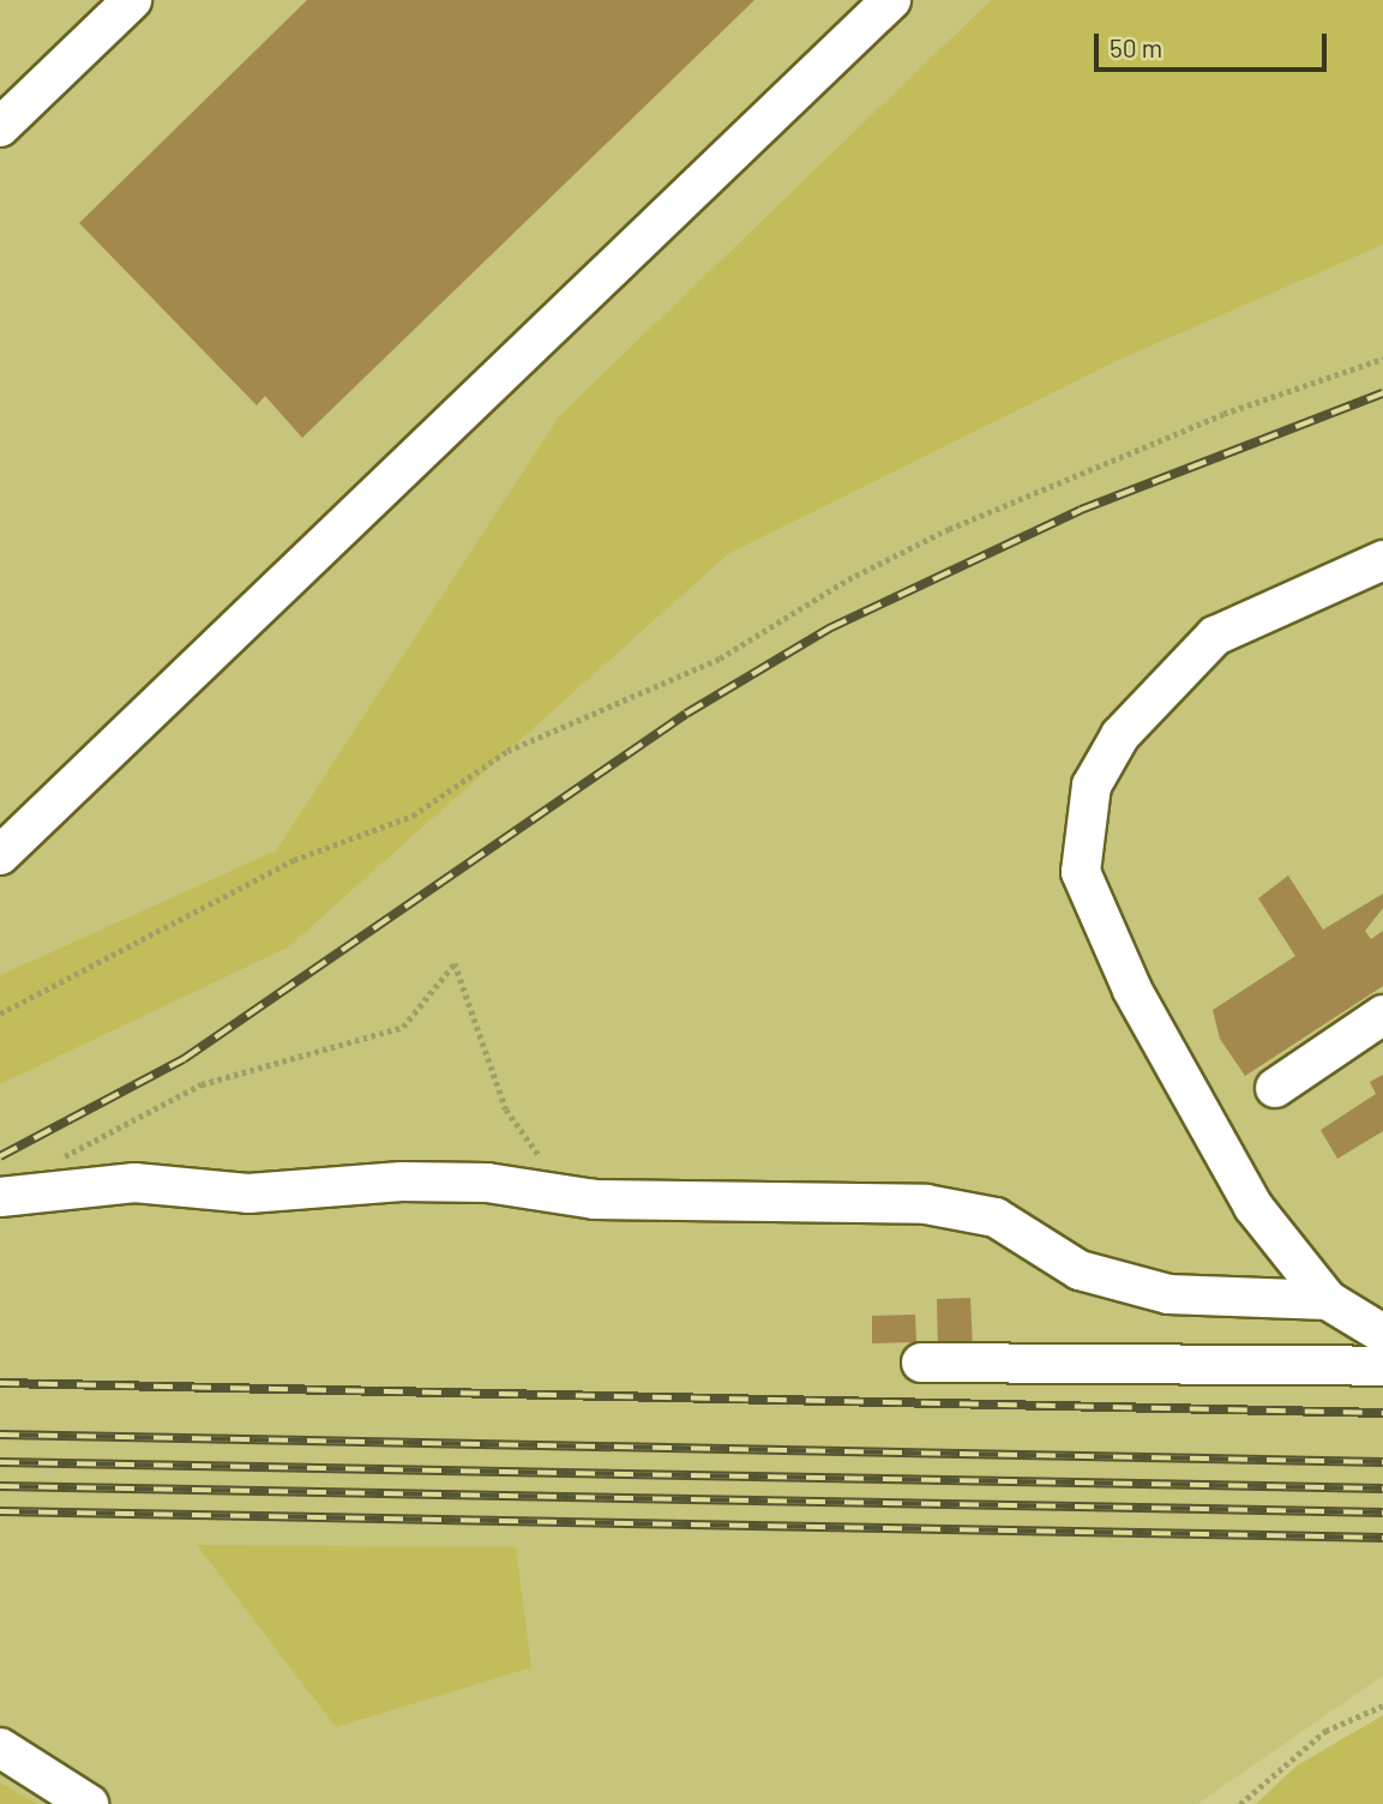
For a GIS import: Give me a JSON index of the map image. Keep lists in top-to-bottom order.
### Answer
{
  "scale_bar": "50 m"
}
